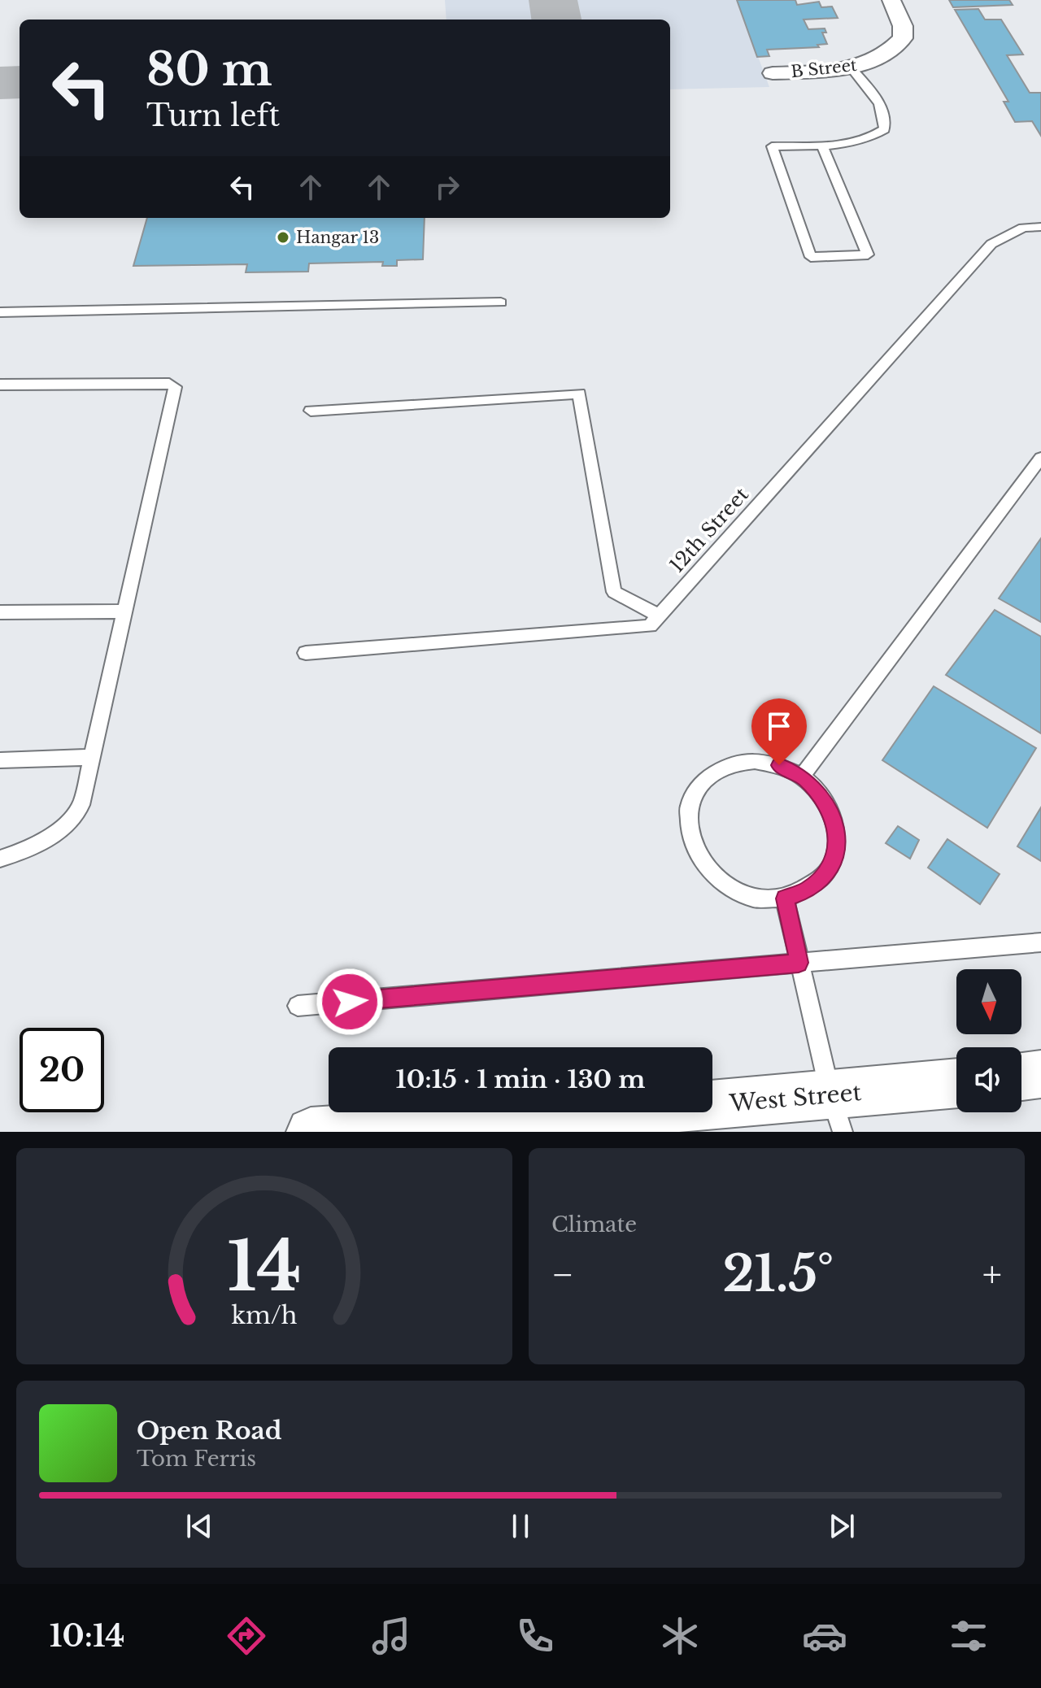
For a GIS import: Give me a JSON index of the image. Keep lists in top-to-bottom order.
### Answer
{
  "streets": {
    "street": ["B Street", "West Street"],
    "lane": ["12th Street"]
  },
  "places": ["Hangar 13"],
  "north": "bottom",
  "page": {
    "turn": ["80 m", "Turn left"],
    "limit": "20",
    "trip": "10:15 · 1 min · 130 m",
    "tile": "Climate",
    "heat": ["−", "21.5°", "+"],
    "song": ["Open Road", "Tom Ferris"],
    "tabs": "10:14",
    "gauge": ["14", "km/h"]
  }
}
